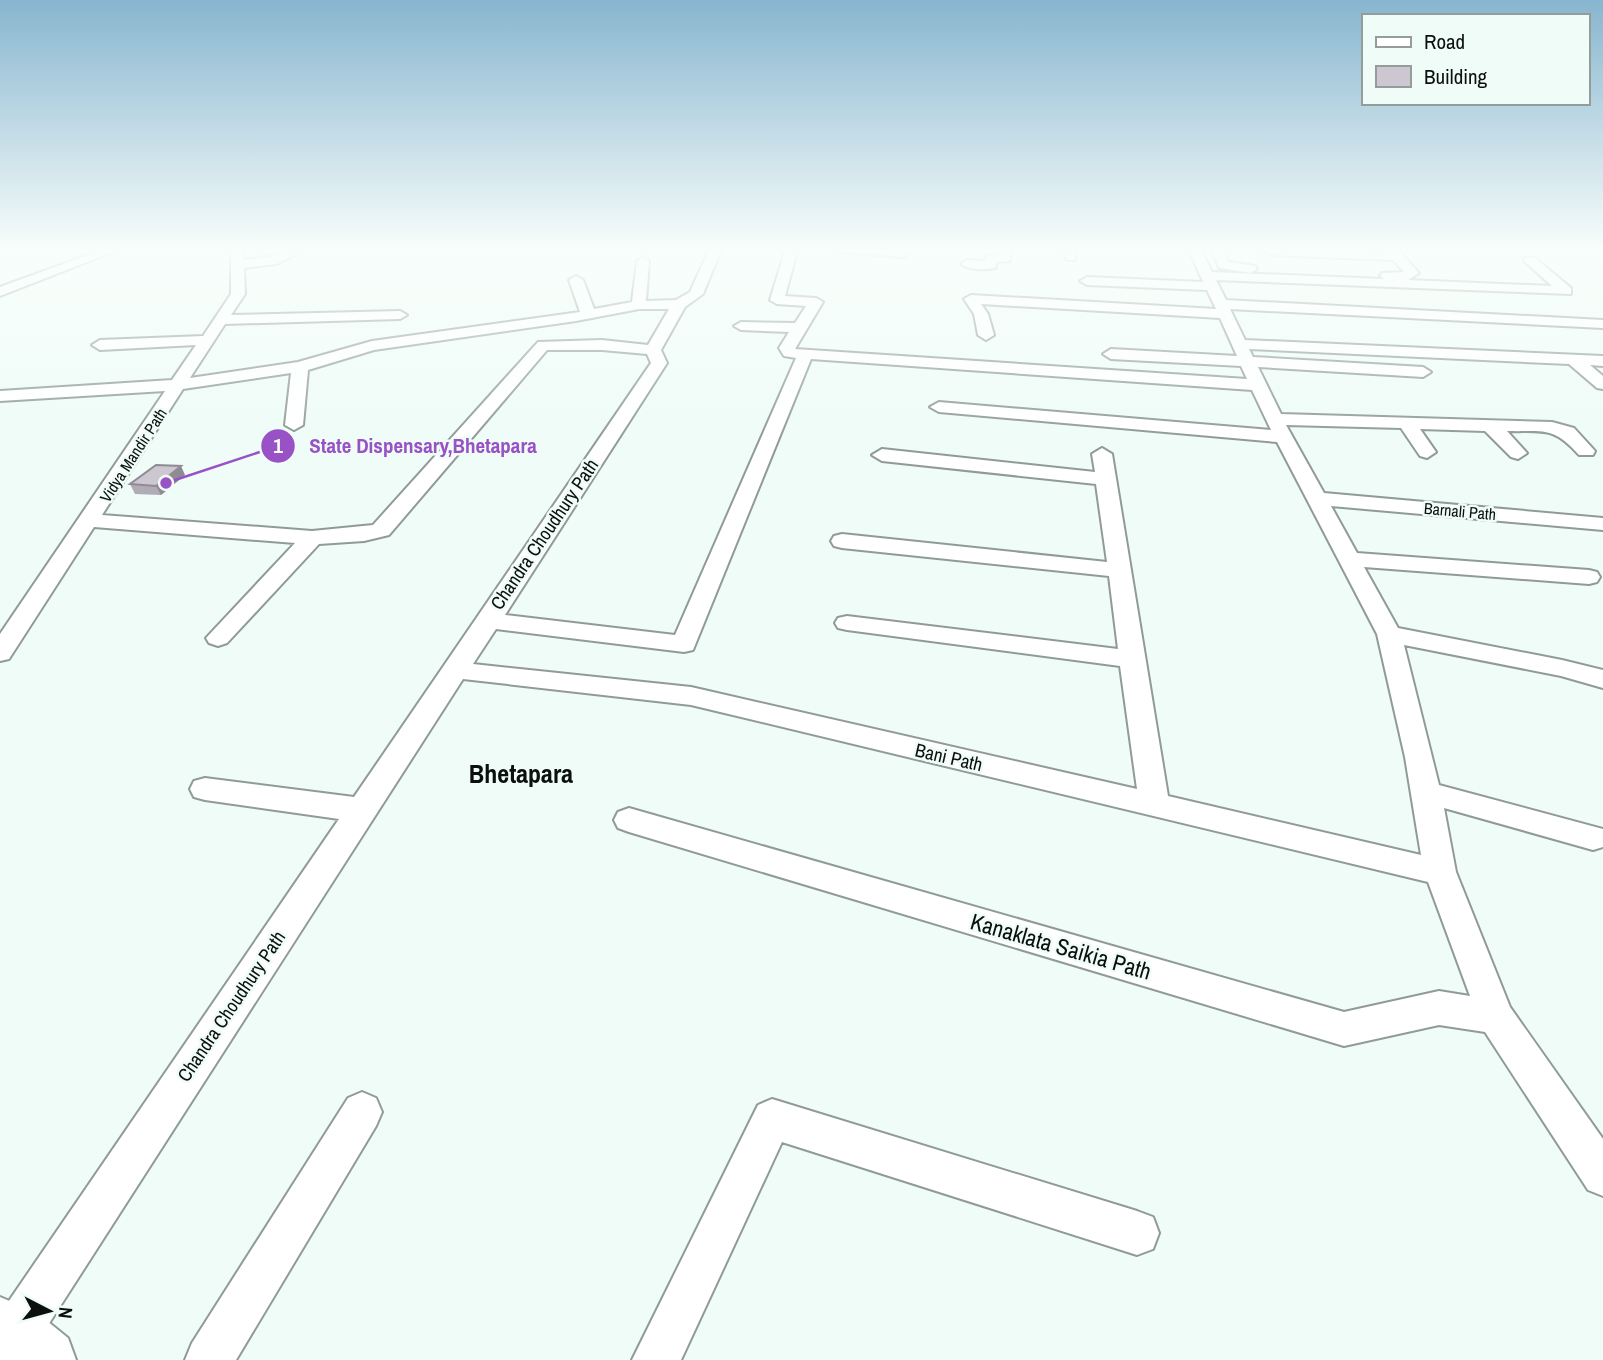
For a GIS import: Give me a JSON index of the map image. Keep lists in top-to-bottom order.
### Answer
{
  "streets": {
    "street": [
      "Vidya Mandir Path",
      "Barnali Path",
      "Chandra Choudhury Path",
      "Bani Path",
      "Kanaklata Saikia Path"
    ]
  },
  "crossings": [
    ["Chandra Choudhury Path", "Bani Path"]
  ],
  "districts": ["Bhetapara"],
  "places": ["State Dispensary,Bhetapara"],
  "legend": ["Road", "Building"],
  "north": "right"
}
